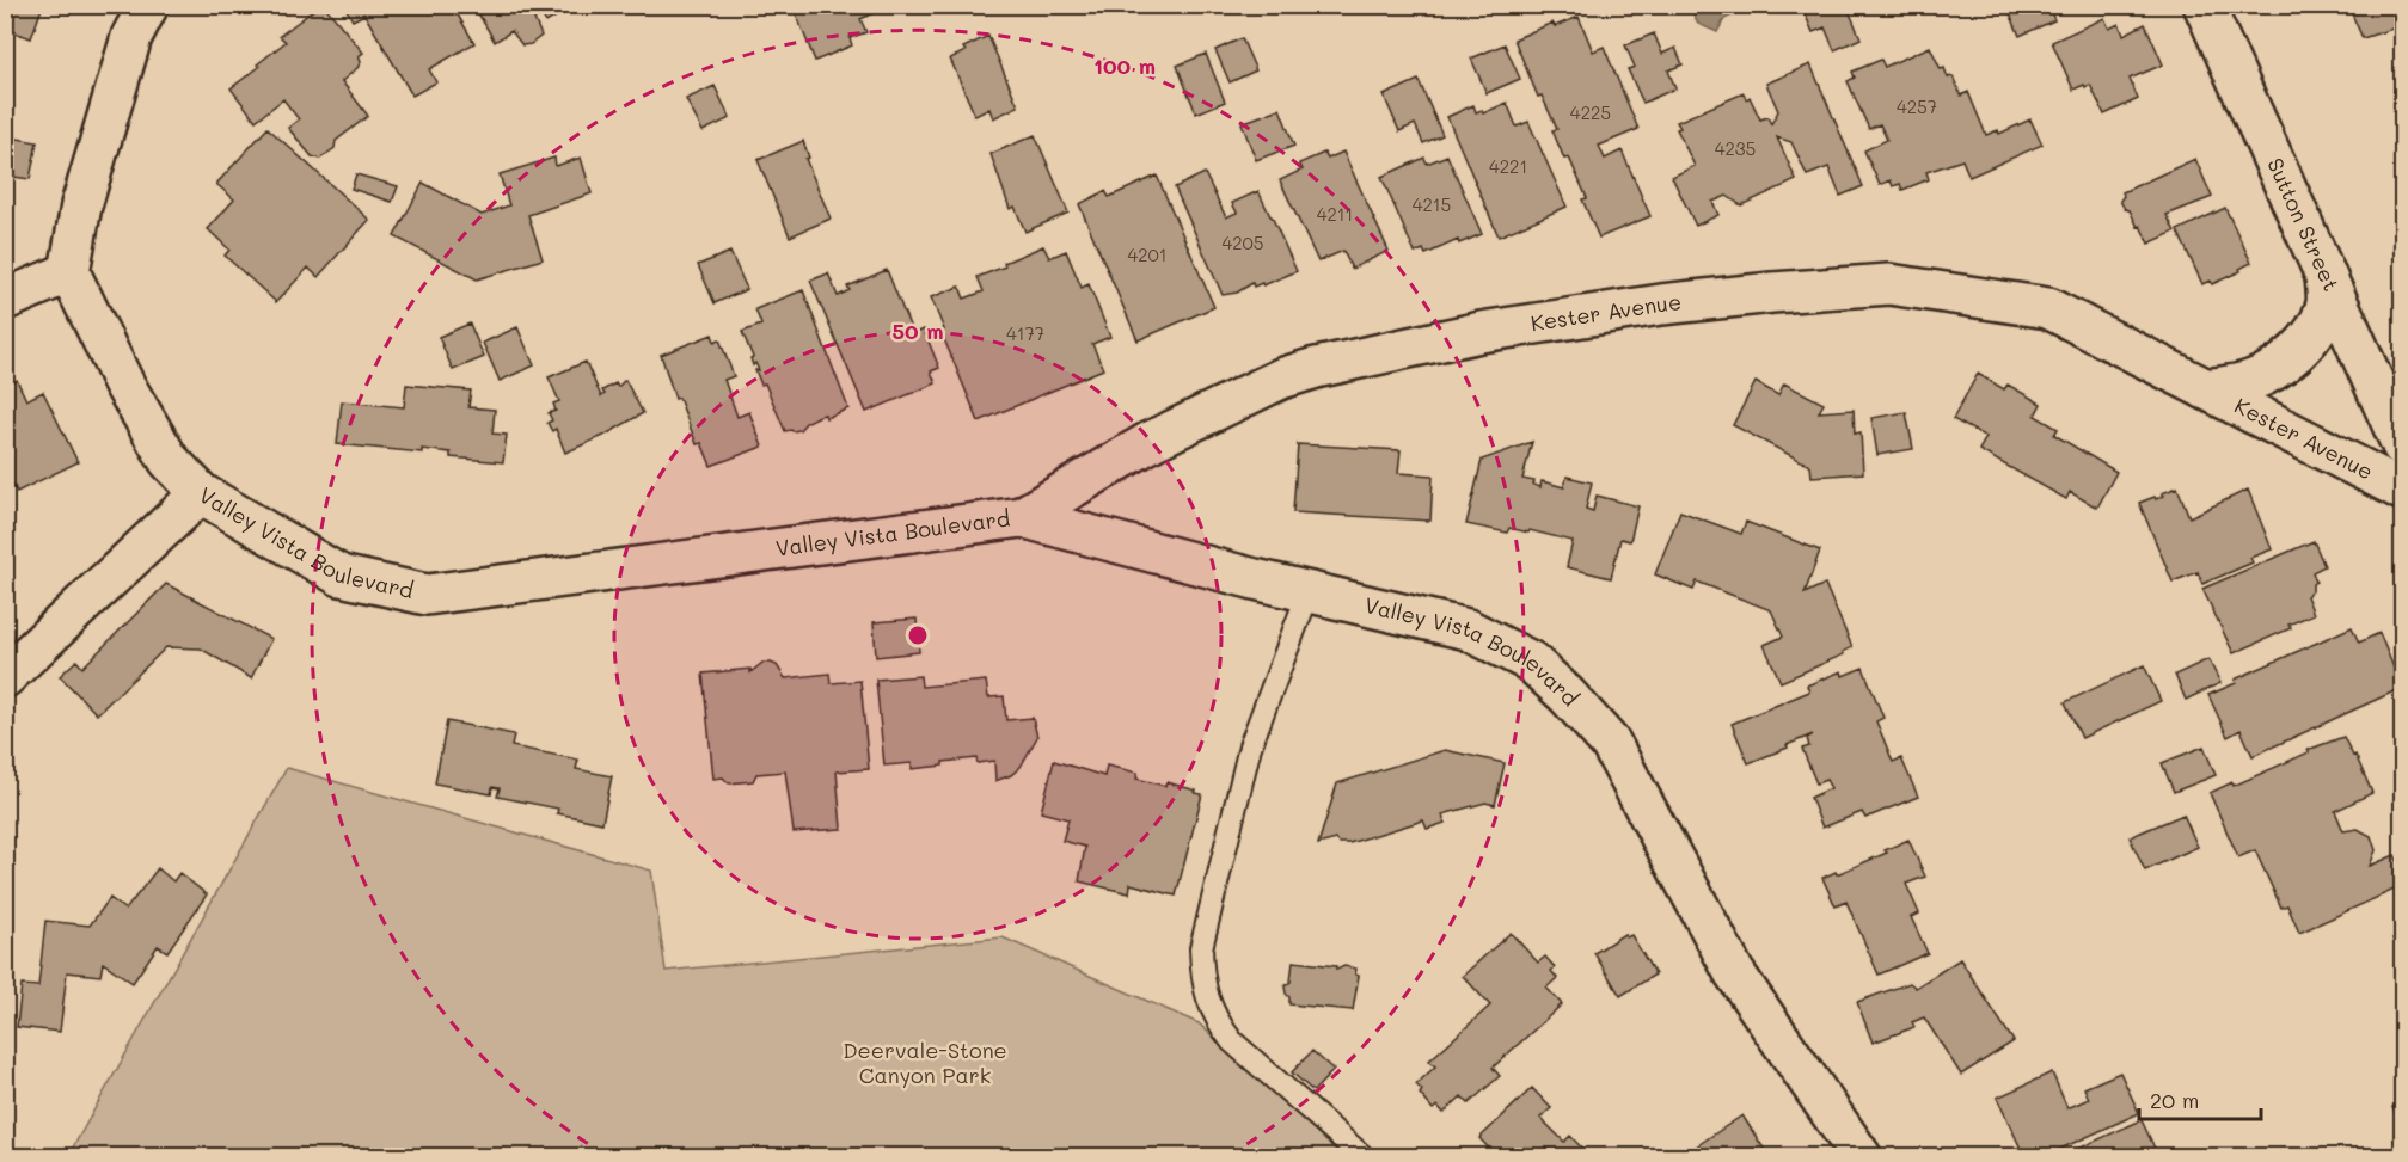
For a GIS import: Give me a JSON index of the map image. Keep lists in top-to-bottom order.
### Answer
{
  "streets": {
    "street": ["Sutton Street", "Kester Avenue", "Valley Vista Boulevard"]
  },
  "crossings": [
    ["Sutton Street", "Kester Avenue"],
    ["Kester Avenue", "Valley Vista Boulevard"]
  ],
  "parks": ["Deervale-Stone Canyon Park"],
  "house_numbers": [
    "4257",
    "4225",
    "4235",
    "4221",
    "4215",
    "4211",
    "4205",
    "4201",
    "4177"
  ],
  "scale_bar": "20 m",
  "rings": ["100 m", "50 m"]
}
